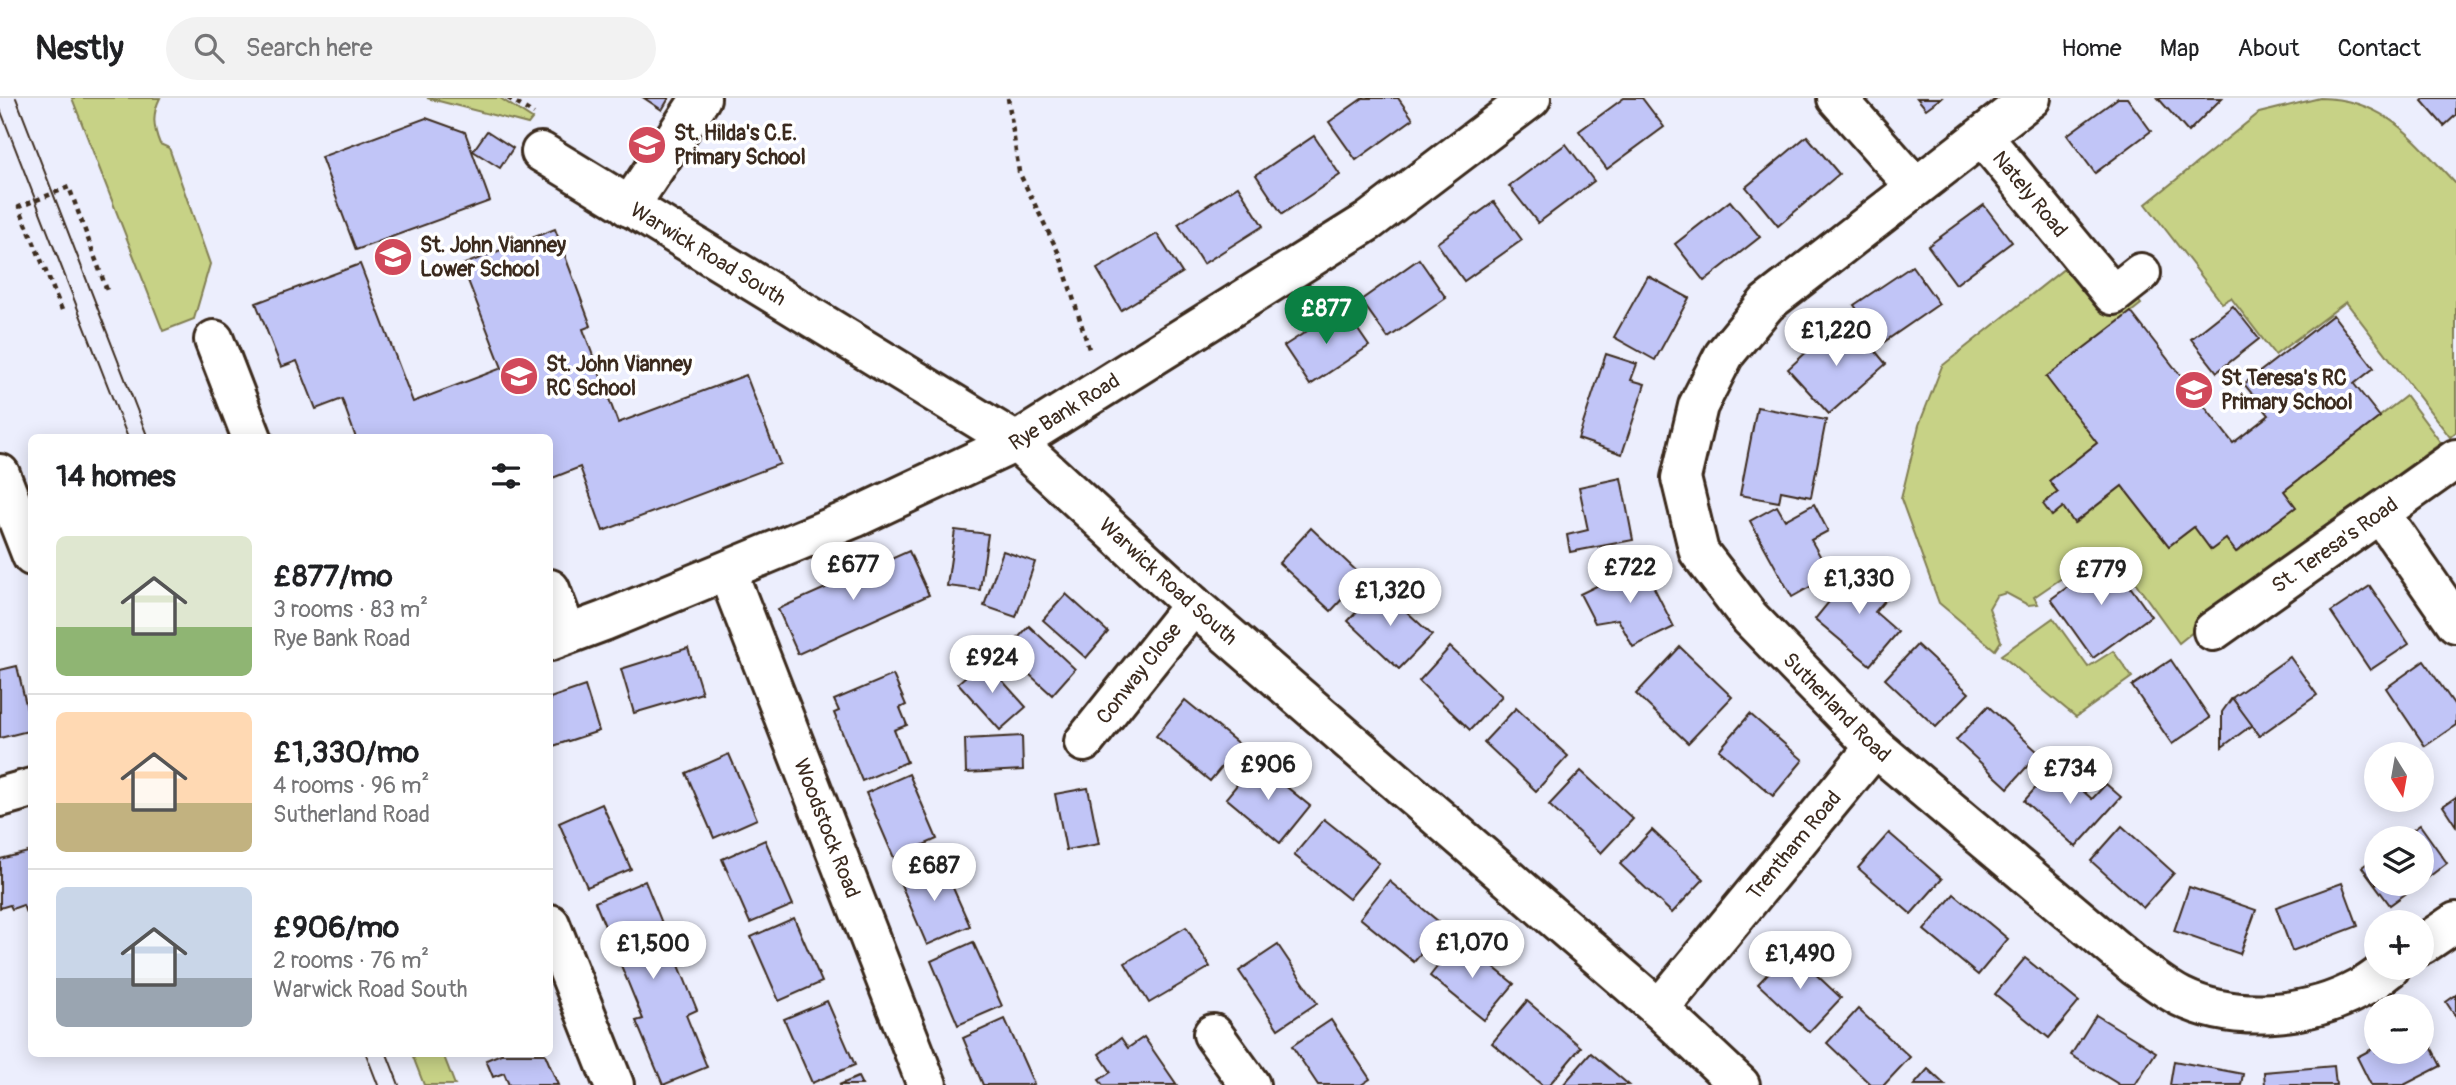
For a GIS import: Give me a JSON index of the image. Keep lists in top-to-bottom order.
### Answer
{
  "streets": {
    "street": [
      "Nately Road",
      "Warwick Road South",
      "Rye Bank Road",
      "St. Teresa's Road",
      "Conway Close",
      "Sutherland Road",
      "Woodstock Road",
      "Trentham Road"
    ]
  },
  "crossings": [
    ["Nately Road", "Sutherland Road"],
    ["Warwick Road South", "Rye Bank Road"],
    ["Warwick Road South", "Conway Close"],
    ["Warwick Road South", "Trentham Road"],
    ["Rye Bank Road", "Woodstock Road"],
    ["Sutherland Road", "Trentham Road"]
  ],
  "places": {
    "school or university": [
      "St. Hilda's C.E. Primary School",
      "St. John Vianney Lower School",
      "St. John Vianney RC School",
      "St Teresa's RC Primary School"
    ]
  },
  "north": "bottom",
  "page": {
    "header": "Nestly",
    "search": "Search here",
    "nav": [
      "Home",
      "Map",
      "About",
      "Contact"
    ],
    "price": [
      "£877",
      "£1,220",
      "£677",
      "£722",
      "£779",
      "£1,330",
      "£1,320",
      "£924",
      "£906",
      "£734",
      "£687",
      "£1,070",
      "£1,500",
      "£1,490"
    ],
    "heading": "14 homes",
    "list": [
      {
        "name": "£877/mo",
        "note": "3 rooms · 83 m² · Rye Bank Road"
      },
      {
        "name": "£1,330/mo",
        "note": "4 rooms · 96 m² · Sutherland Road"
      },
      {
        "name": "£906/mo",
        "note": "2 rooms · 76 m² · Warwick Road South"
      }
    ],
    "map_buttons": ["+", "−"]
  }
}
